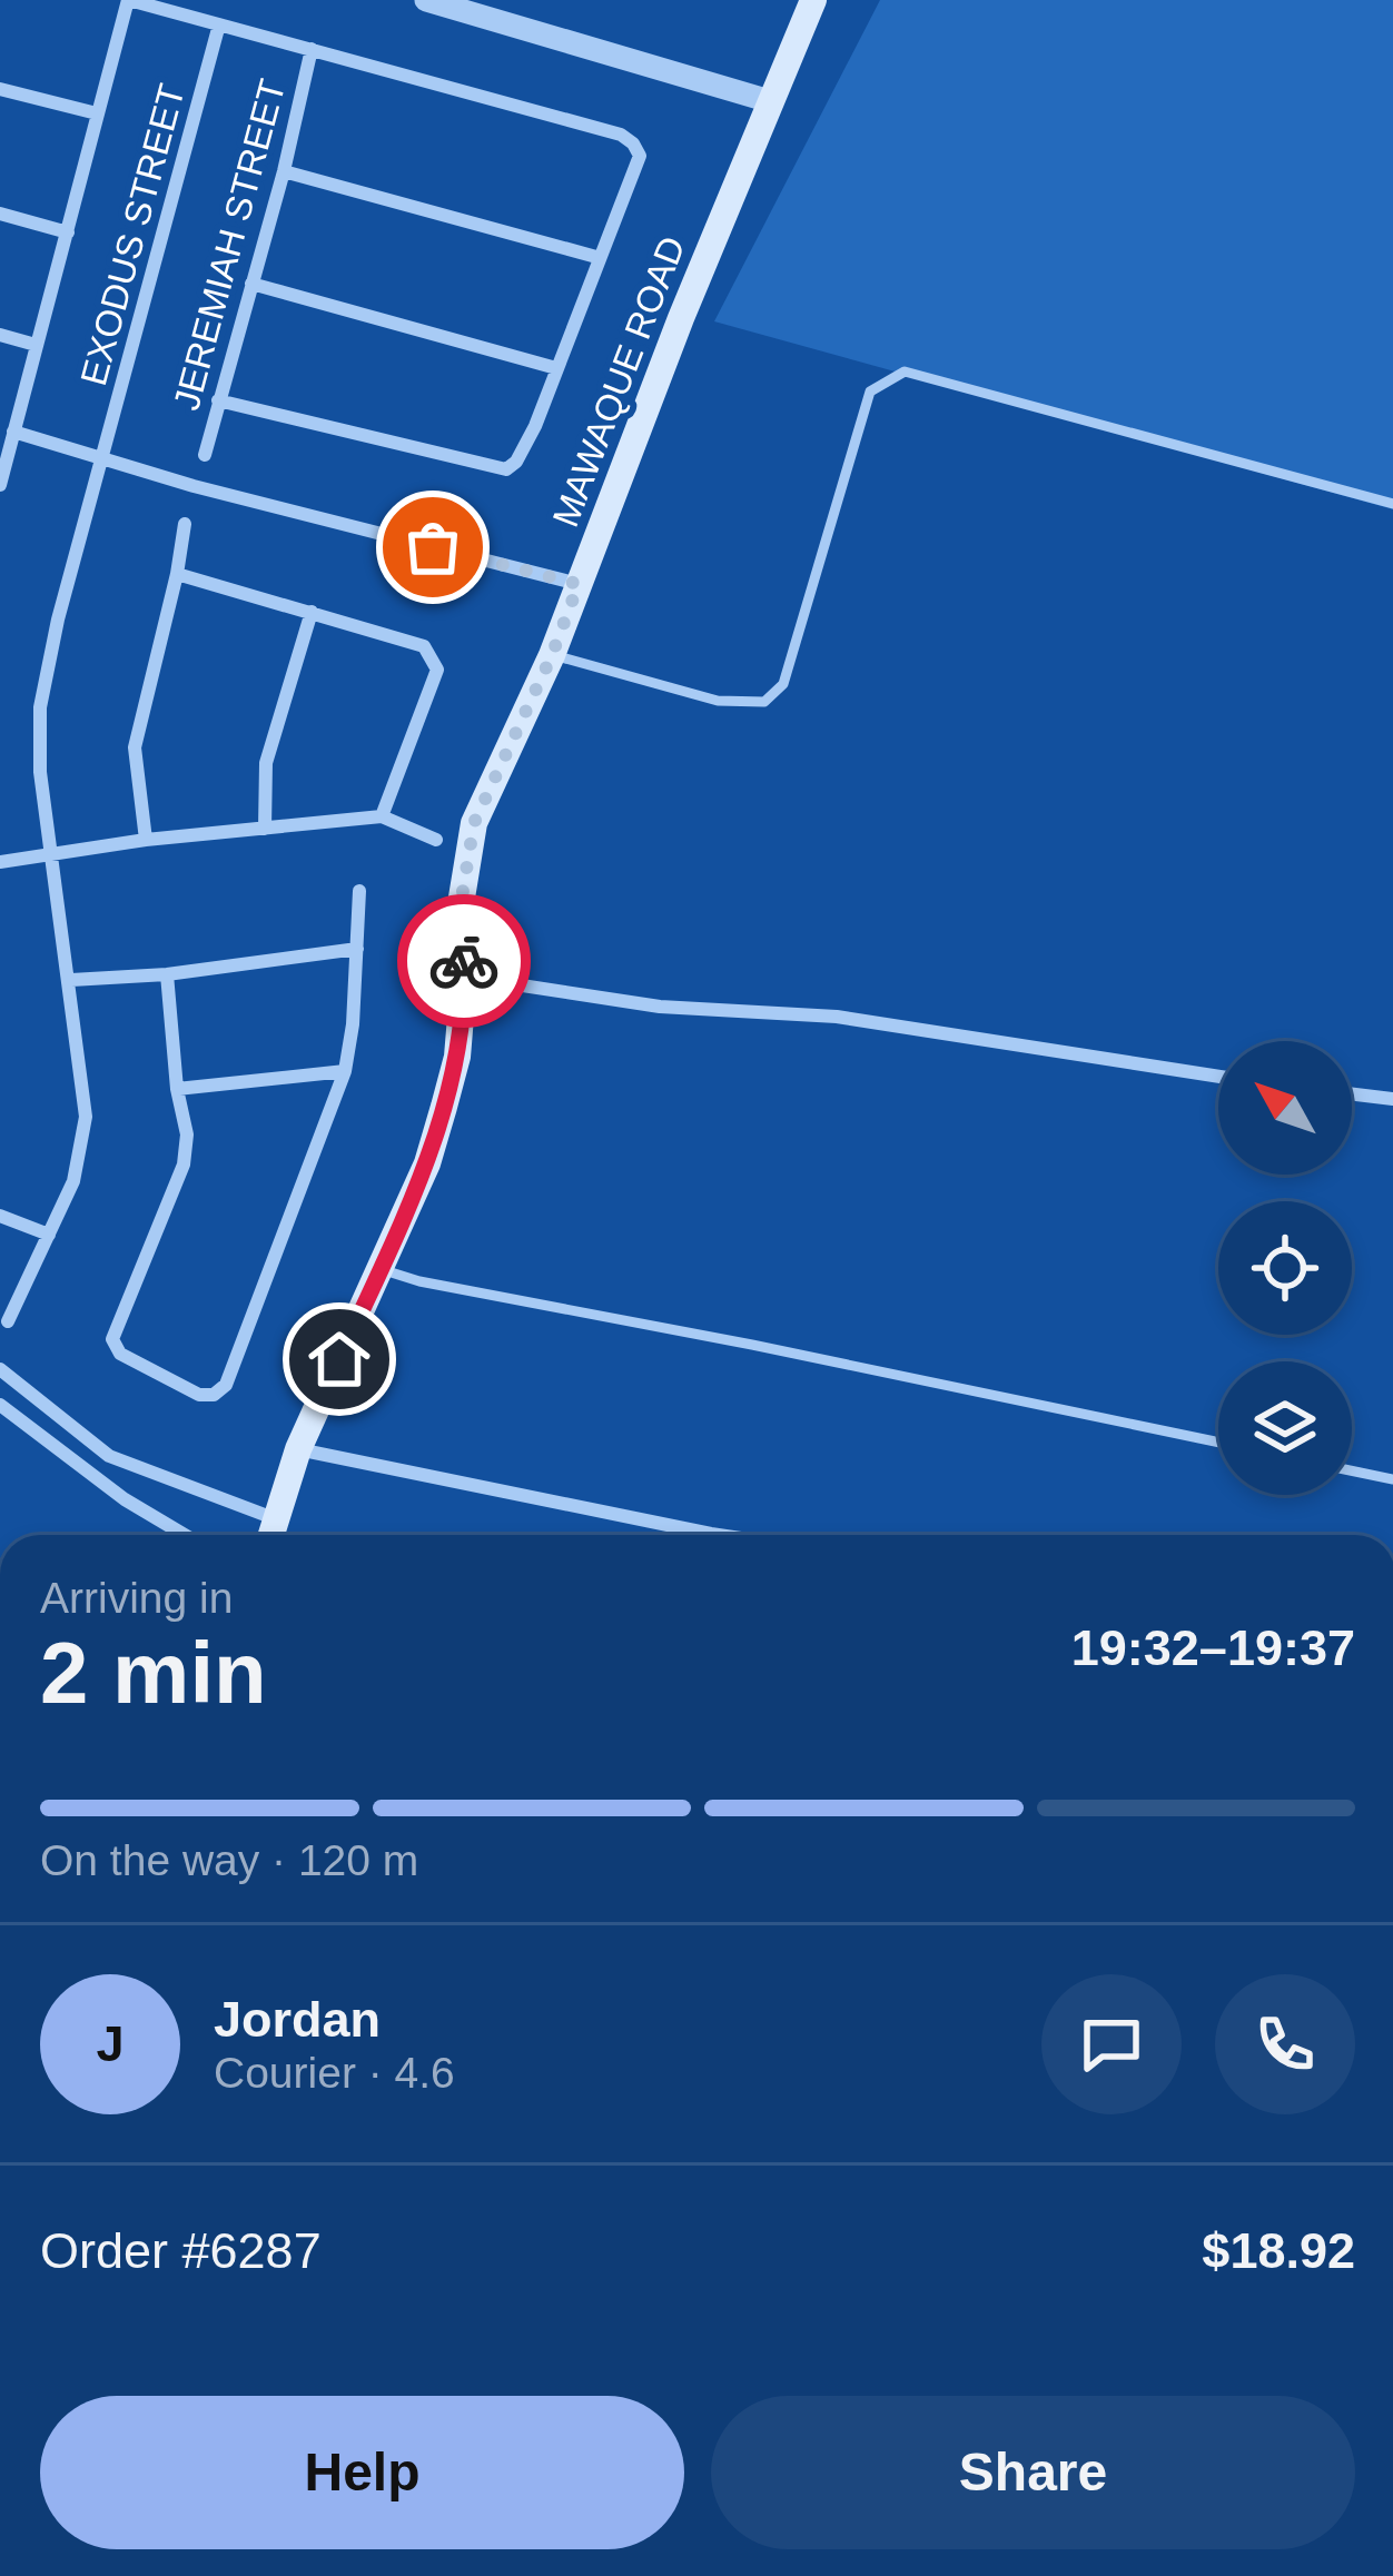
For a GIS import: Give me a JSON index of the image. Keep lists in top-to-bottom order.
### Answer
{
  "streets": {
    "main road": ["MAWAQUE ROAD"],
    "street": ["EXODUS STREET", "JEREMIAH STREET"]
  },
  "north": "top left",
  "page": {
    "heading": ["2 min", "Arriving in", "19:32–19:37"],
    "panel": [
      "Jordan",
      "Courier · 4.6",
      "Order #6287",
      "$18.92"
    ],
    "bar": "On the way · 120 m",
    "round": "J",
    "buttons": ["Help", "Share"]
  }
}
